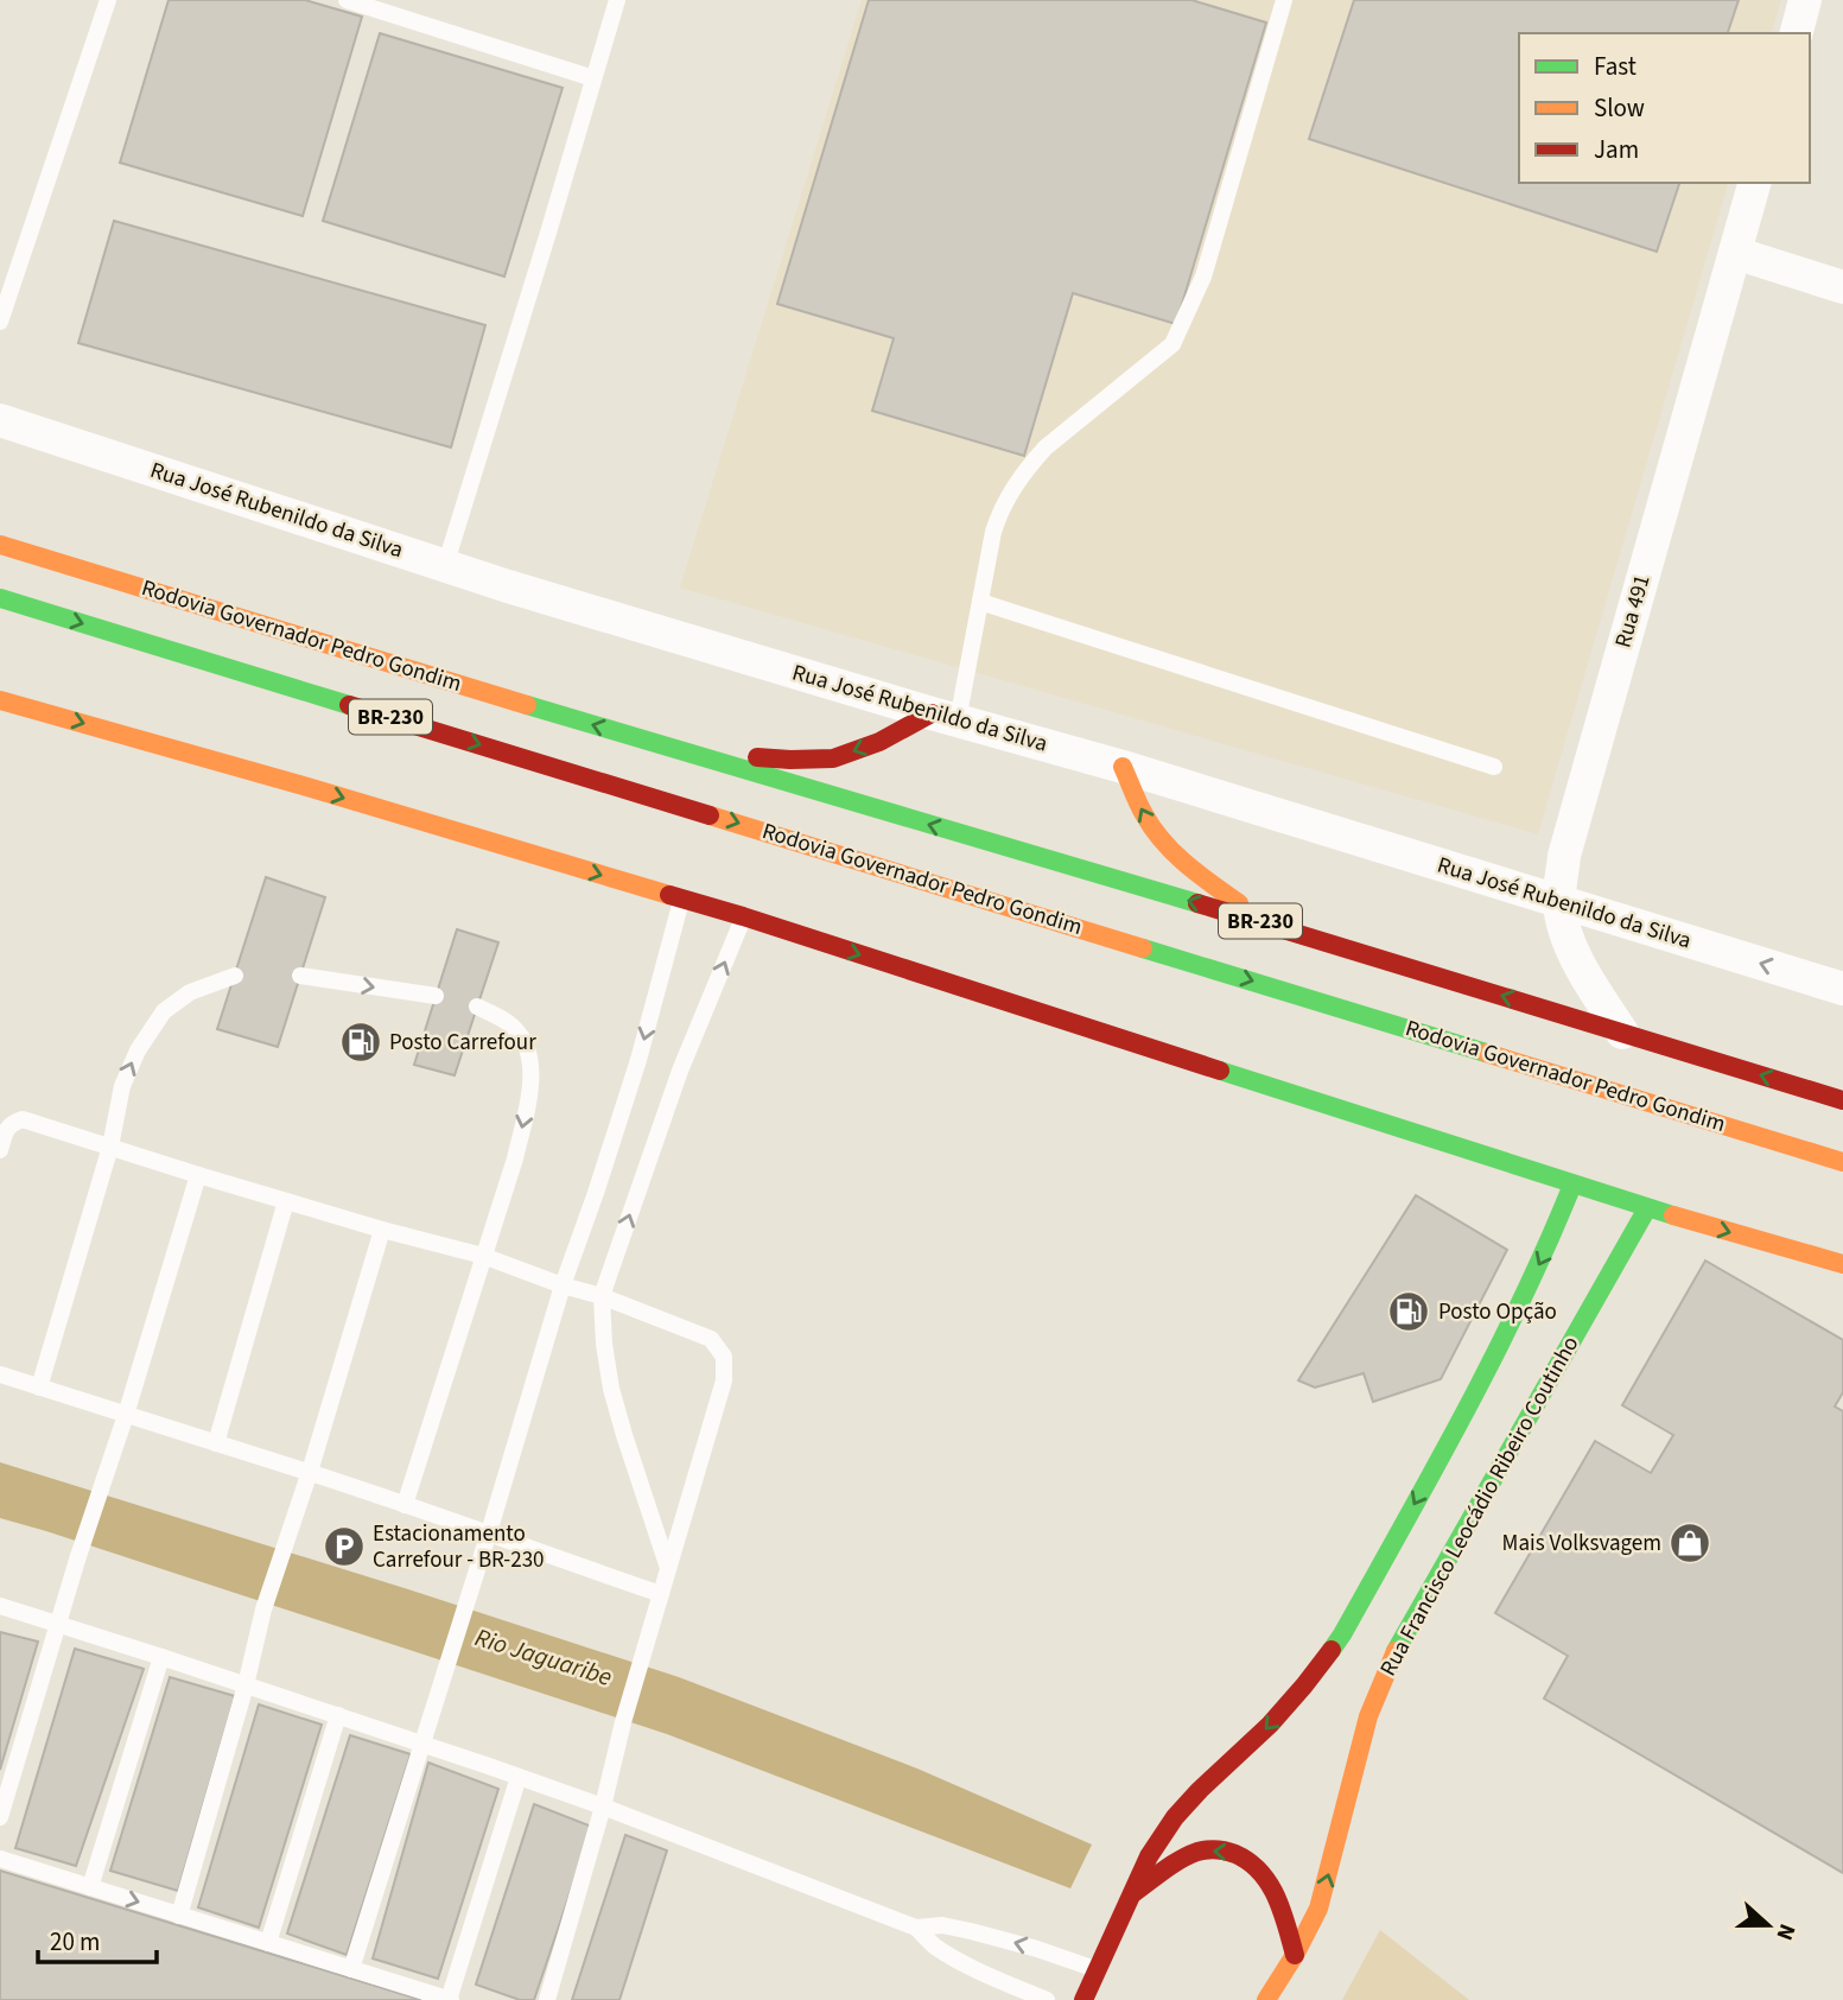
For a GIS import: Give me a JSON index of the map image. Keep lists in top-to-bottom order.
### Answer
{
  "streets": {
    "main road": ["Rodovia Governador Pedro Gondim", "BR-230", "Rua Francisco Leocádio Ribeiro Coutinho"],
    "street": ["Rua José Rubenildo da Silva", "Rua 491"]
  },
  "crossings": [
    ["Rua José Rubenildo da Silva", "Rua 491"],
    ["Rua 491", "Rodovia Governador Pedro Gondim"]
  ],
  "water": ["Rio Jaguaribe"],
  "places": {
    "fuel station": ["Posto Carrefour", "Posto Opção"],
    "shop": ["Mais Volksvagem"],
    "parking": ["Estacionamento Carrefour - BR-230"]
  },
  "legend": ["Fast", "Slow", "Jam"],
  "scale_bar": "20 m",
  "north": "right"
}
